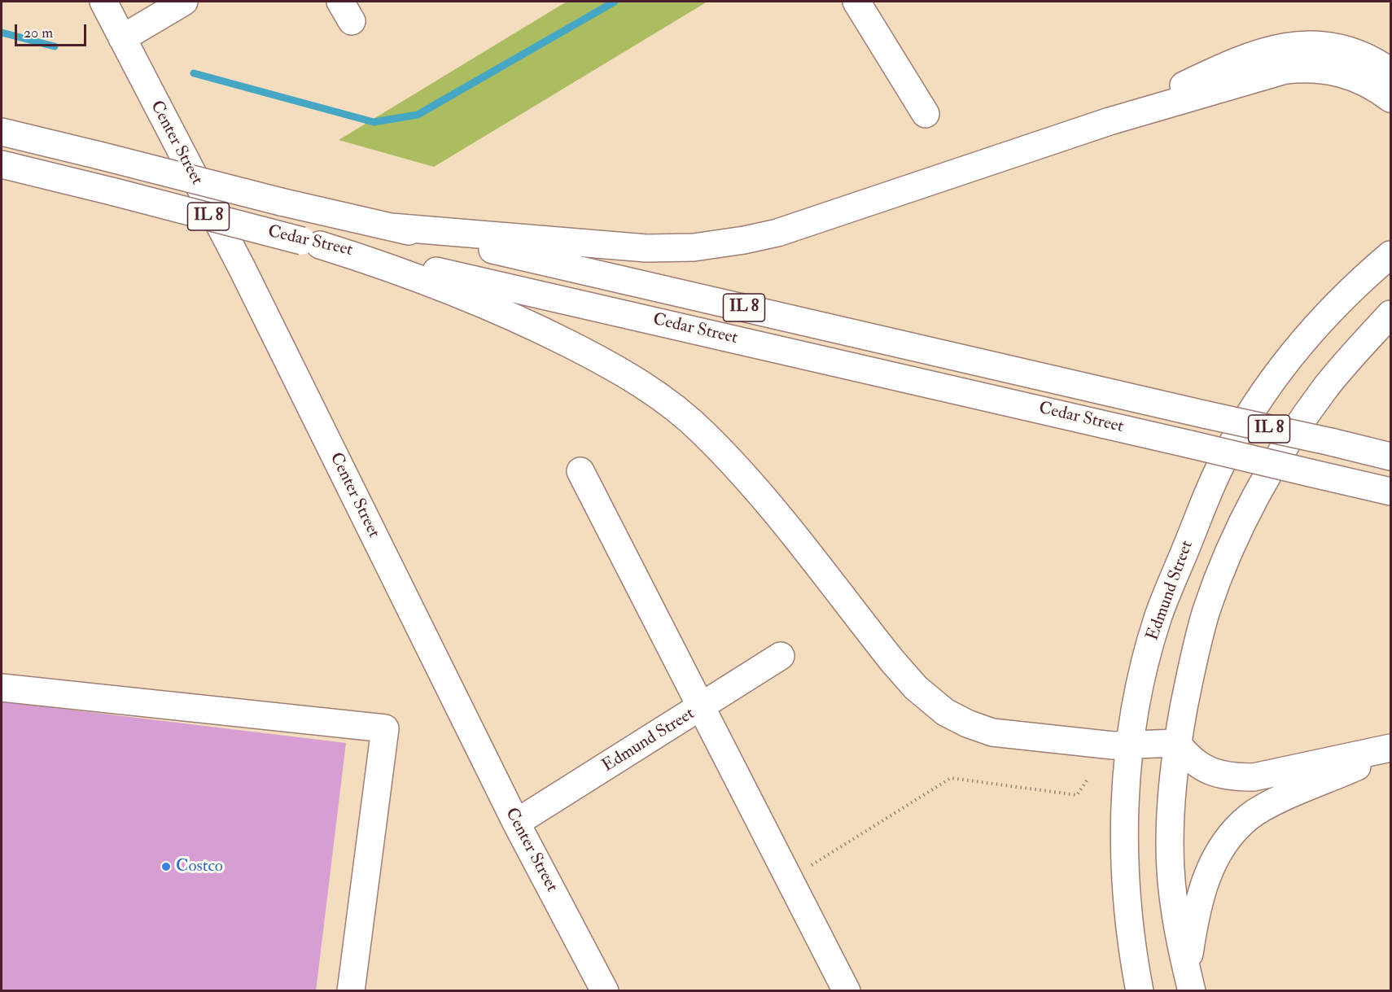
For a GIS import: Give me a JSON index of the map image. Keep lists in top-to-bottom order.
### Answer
{
  "streets": {
    "main road": [
      "Center Street",
      "IL 8",
      "Cedar Street",
      "Edmund Street"
    ]
  },
  "crossings": [
    ["Center Street", "Edmund Street"]
  ],
  "places": ["Costco"],
  "scale_bar": "20 m"
}
